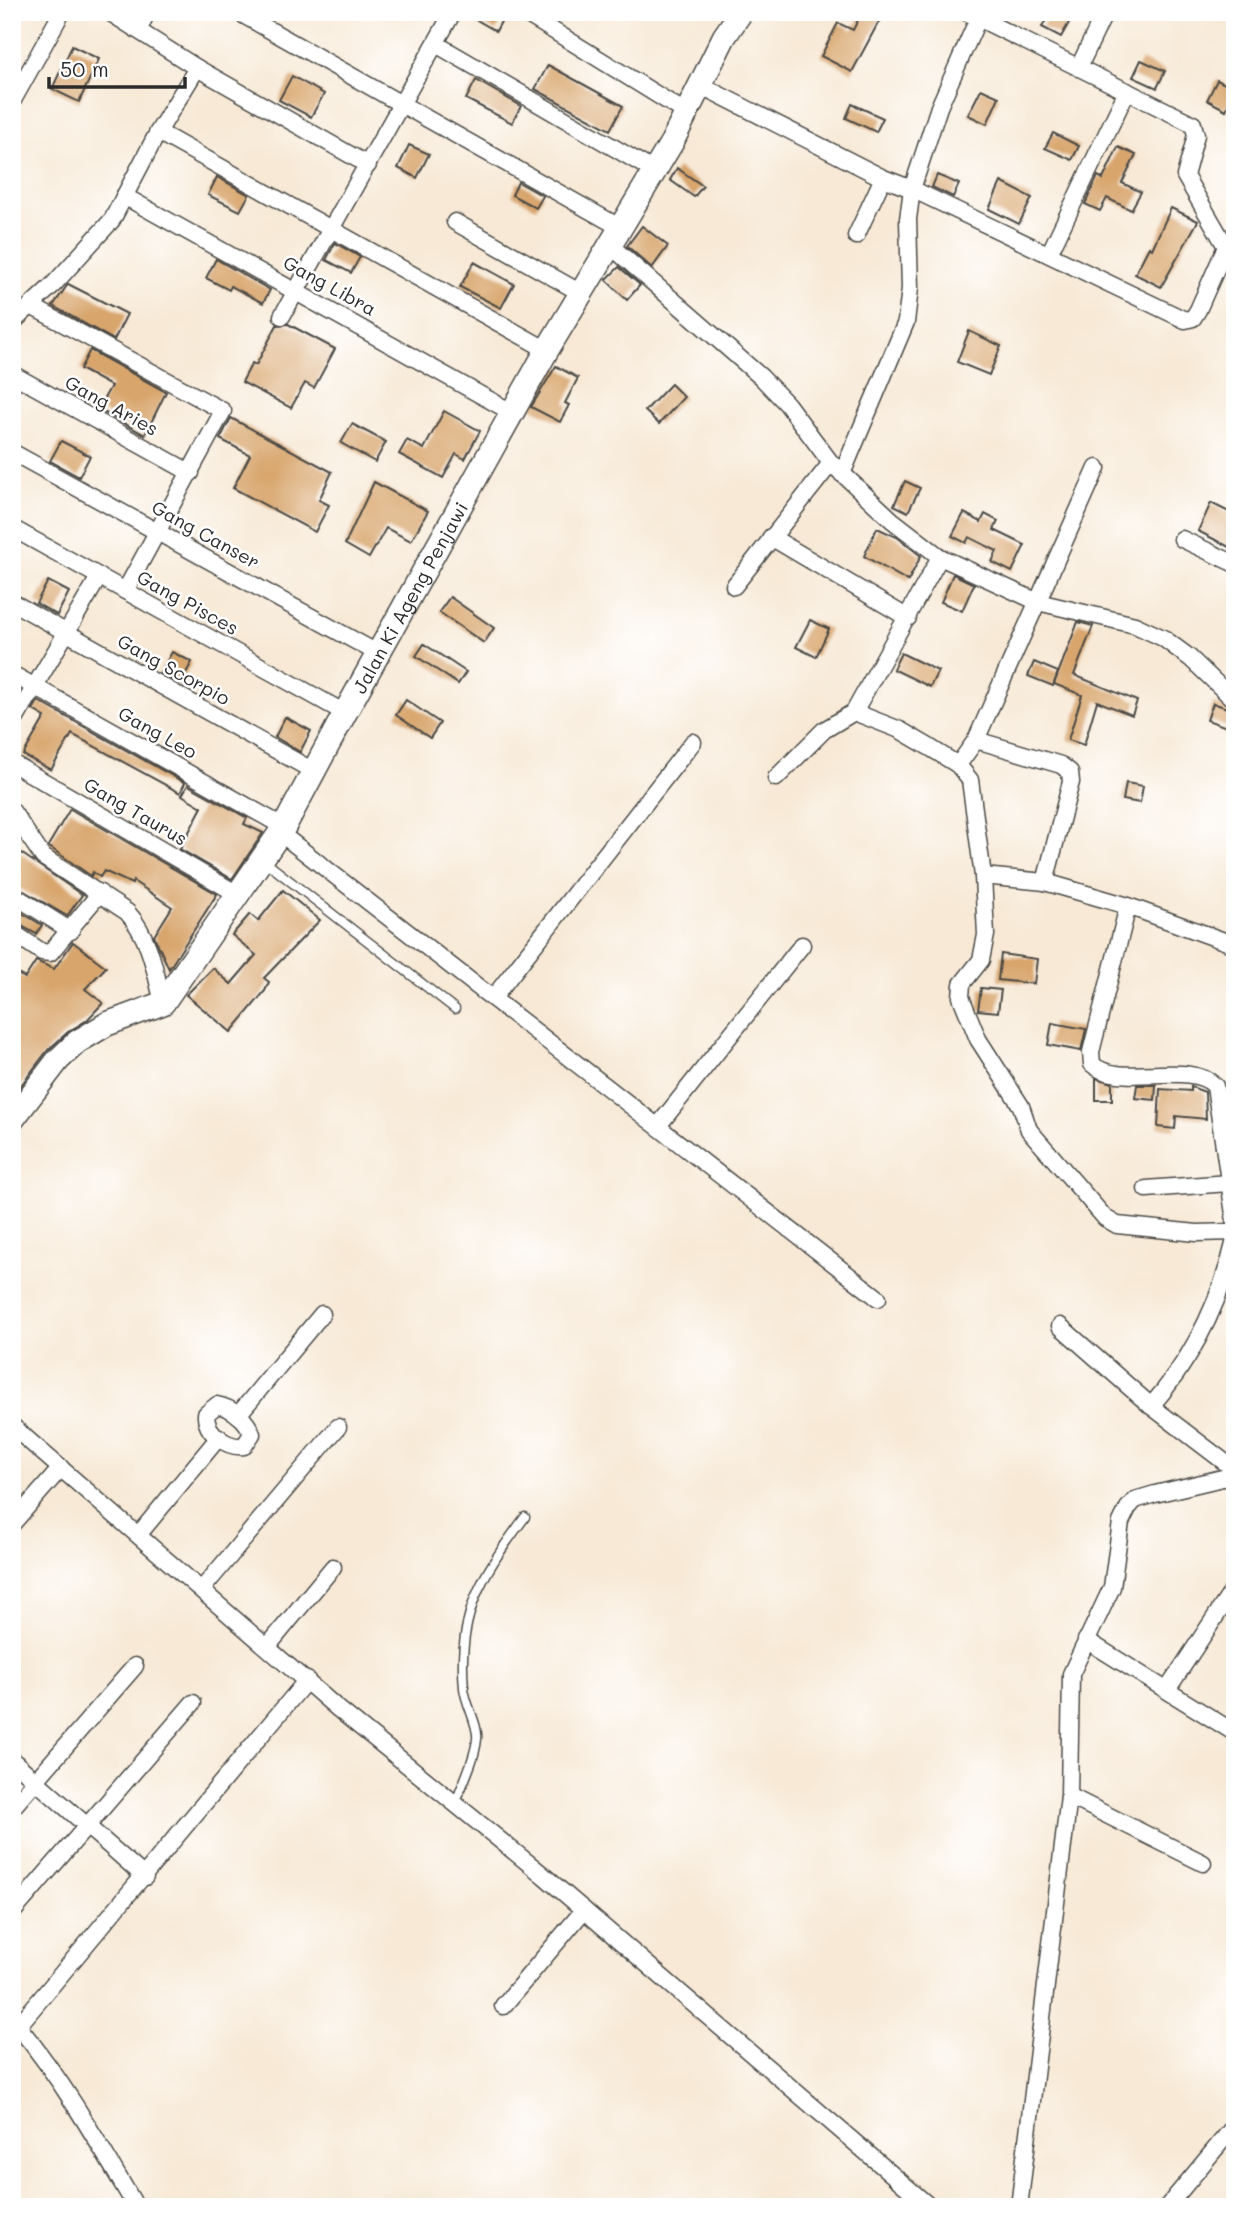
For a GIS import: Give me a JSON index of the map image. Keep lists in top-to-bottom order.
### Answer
{
  "streets": {
    "main road": ["Jalan Ki Ageng Penjawi"],
    "street": [
      "Gang Libra",
      "Gang Aries",
      "Gang Canser",
      "Gang Pisces",
      "Gang Scorpio",
      "Gang Leo",
      "Gang Taurus"
    ]
  },
  "crossings": [
    ["Gang Libra", "Jalan Ki Ageng Penjawi"],
    ["Gang Canser", "Jalan Ki Ageng Penjawi"],
    ["Jalan Ki Ageng Penjawi", "Gang Pisces"],
    ["Jalan Ki Ageng Penjawi", "Gang Scorpio"],
    ["Jalan Ki Ageng Penjawi", "Gang Leo"],
    ["Jalan Ki Ageng Penjawi", "Gang Taurus"]
  ],
  "scale_bar": "50 m"
}
